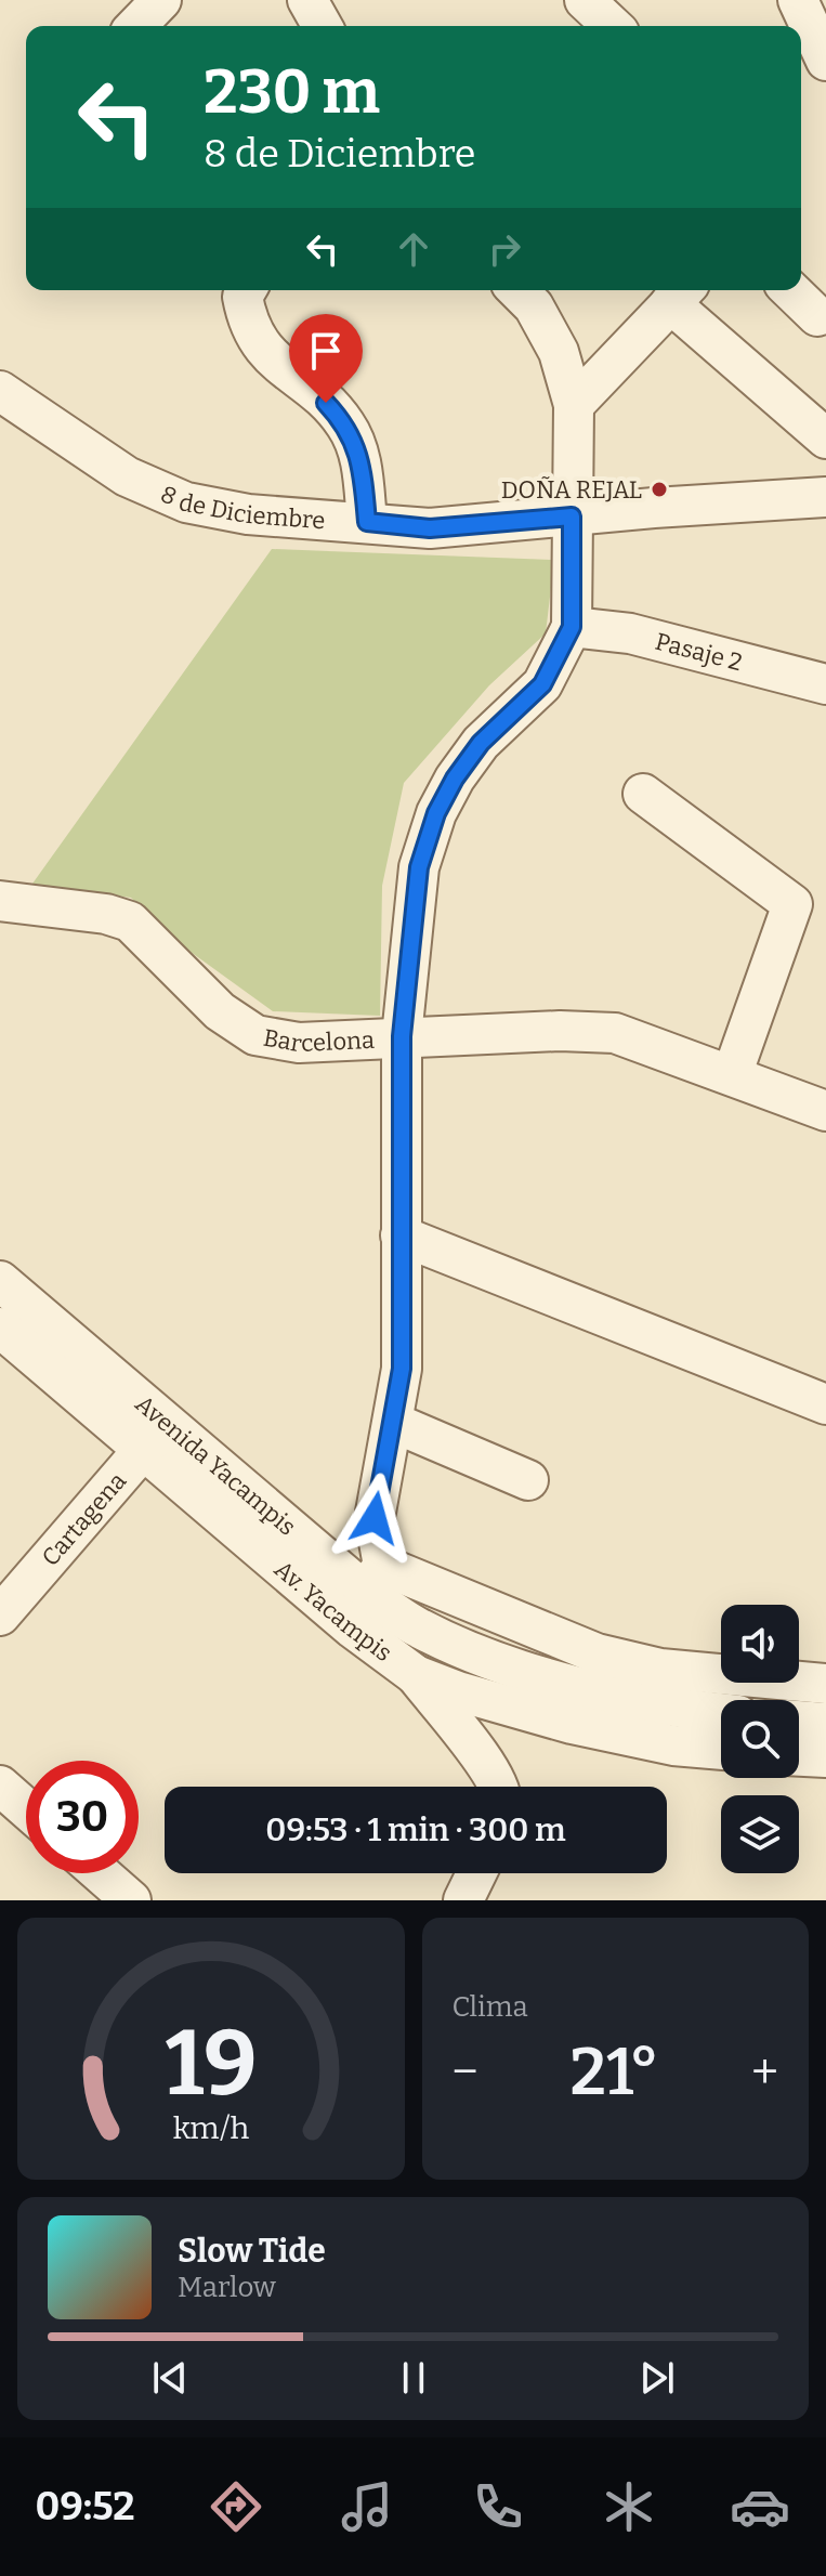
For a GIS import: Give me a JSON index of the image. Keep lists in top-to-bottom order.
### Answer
{
  "streets": {
    "street": [
      "8 de Diciembre",
      "Pasaje 2",
      "Barcelona",
      "Avenida Yacampis",
      "Cartagena",
      "Av. Yacampis"
    ]
  },
  "crossings": [
    ["Avenida Yacampis", "Cartagena"],
    ["Avenida Yacampis", "Av. Yacampis"],
    ["Cartagena", "Av. Yacampis"]
  ],
  "places": ["DOÑA REJAL"],
  "page": {
    "turn": ["230 m", "8 de Diciembre"],
    "limit": "30",
    "trip": "09:53 · 1 min · 300 m",
    "tile": "Clima",
    "heat": ["−", "21°", "+"],
    "song": ["Slow Tide", "Marlow"],
    "tabs": "09:52",
    "gauge": ["19", "km/h"]
  }
}
